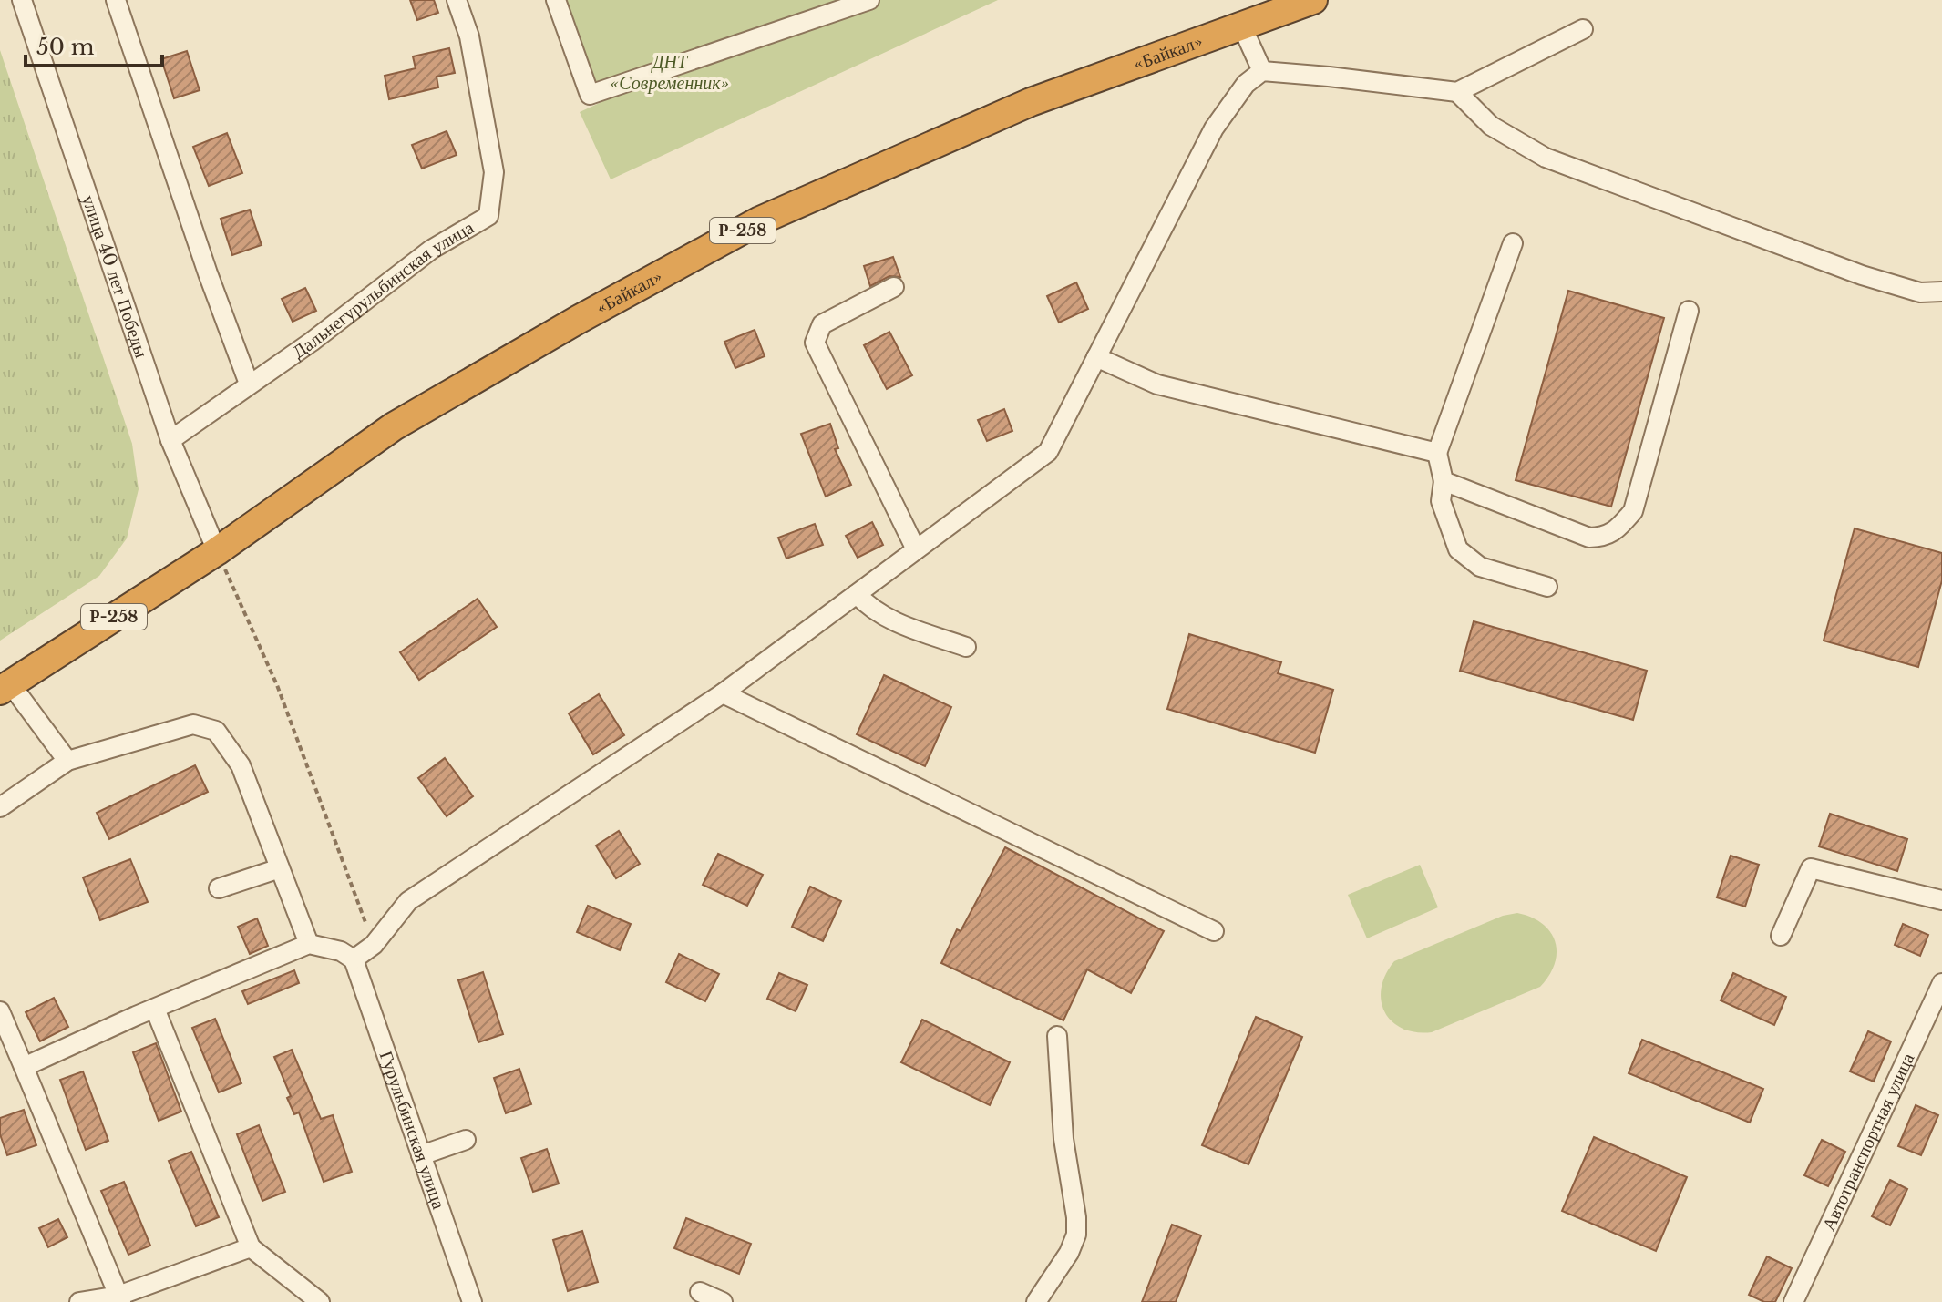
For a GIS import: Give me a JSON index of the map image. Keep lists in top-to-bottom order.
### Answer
{
  "streets": {
    "highway": ["«Байкал»", "Р-258"],
    "street": [
      "улица 40 лет Победы",
      "Дальнегурульбинская улица",
      "Гурульбинская улица",
      "Автотранспортная улица"
    ]
  },
  "crossings": [
    ["«Байкал»", "улица 40 лет Победы"],
    ["улица 40 лет Победы", "Дальнегурульбинская улица"]
  ],
  "parks": ["ДНТ «Современник»"],
  "scale_bar": "50 m"
}
